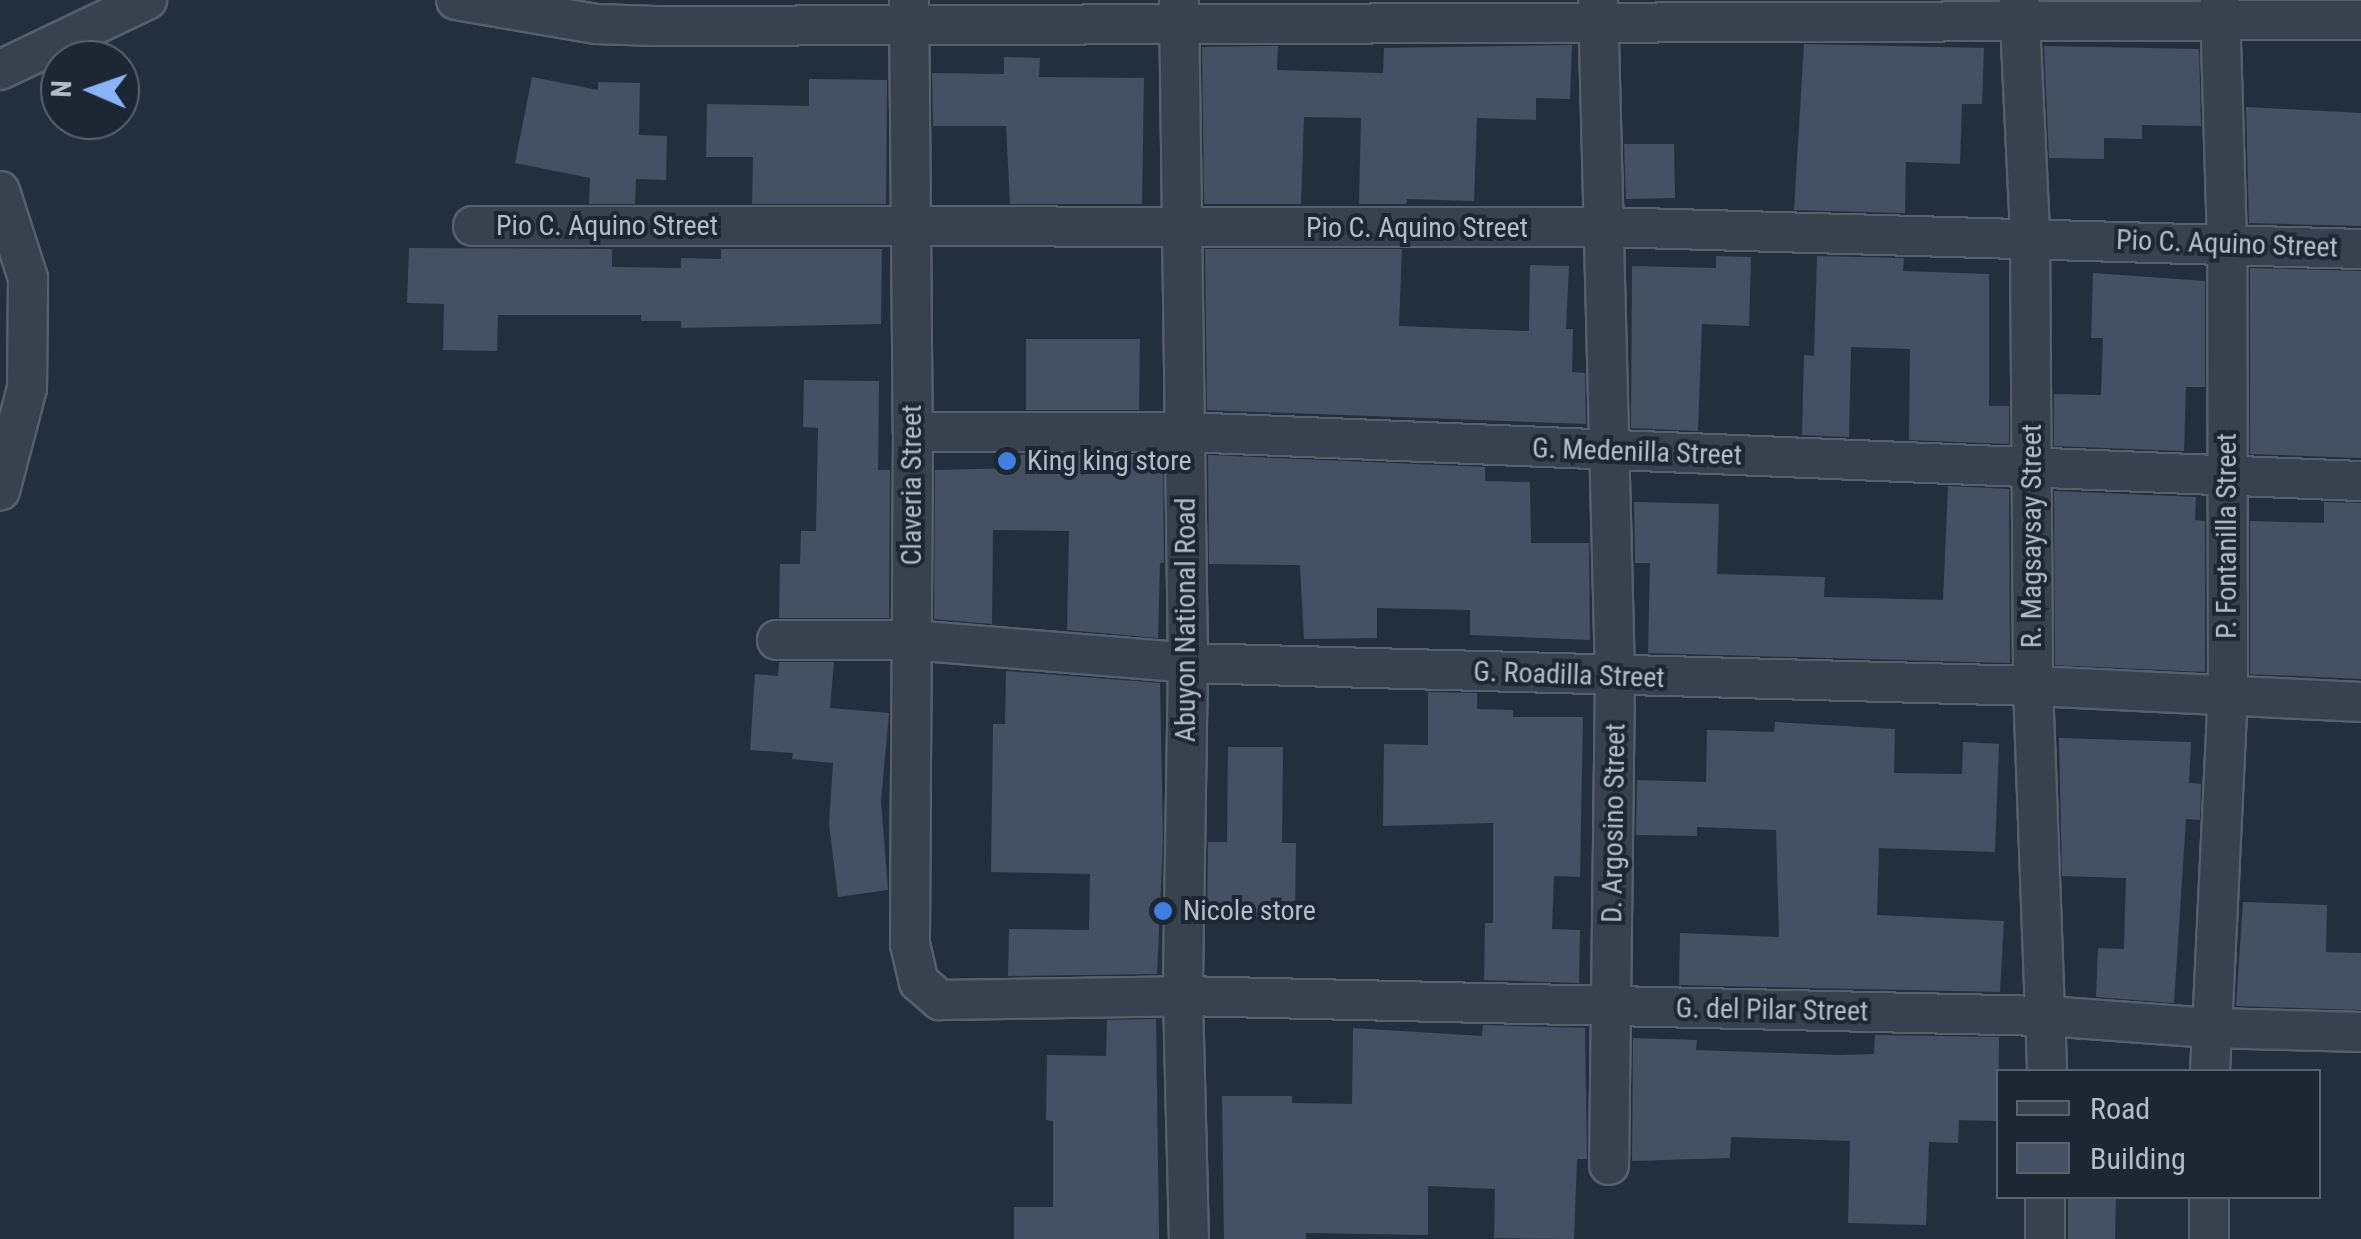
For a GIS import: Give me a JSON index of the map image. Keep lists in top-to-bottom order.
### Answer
{
  "streets": {
    "street": [
      "Pio C. Aquino Street",
      "G. Medenilla Street",
      "Claveria Street",
      "R. Magsaysay Street",
      "P. Fontanilla Street",
      "Abuyon National Road",
      "G. Roadilla Street",
      "D. Argosino Street",
      "G. del Pilar Street"
    ]
  },
  "crossings": [
    ["Pio C. Aquino Street", "Claveria Street"],
    ["Pio C. Aquino Street", "R. Magsaysay Street"],
    ["Pio C. Aquino Street", "P. Fontanilla Street"],
    ["Pio C. Aquino Street", "Abuyon National Road"],
    ["Pio C. Aquino Street", "D. Argosino Street"],
    ["G. Medenilla Street", "Claveria Street"],
    ["G. Medenilla Street", "R. Magsaysay Street"],
    ["G. Medenilla Street", "P. Fontanilla Street"],
    ["G. Medenilla Street", "Abuyon National Road"],
    ["G. Medenilla Street", "D. Argosino Street"],
    ["Claveria Street", "G. Roadilla Street"],
    ["Claveria Street", "G. del Pilar Street"],
    ["R. Magsaysay Street", "G. Roadilla Street"],
    ["R. Magsaysay Street", "G. del Pilar Street"],
    ["P. Fontanilla Street", "G. Roadilla Street"],
    ["P. Fontanilla Street", "G. del Pilar Street"],
    ["Abuyon National Road", "G. Roadilla Street"],
    ["Abuyon National Road", "G. del Pilar Street"],
    ["G. Roadilla Street", "D. Argosino Street"],
    ["D. Argosino Street", "G. del Pilar Street"]
  ],
  "places": ["King king store", "Nicole store"],
  "legend": ["Road", "Building"],
  "north": "left"
}
